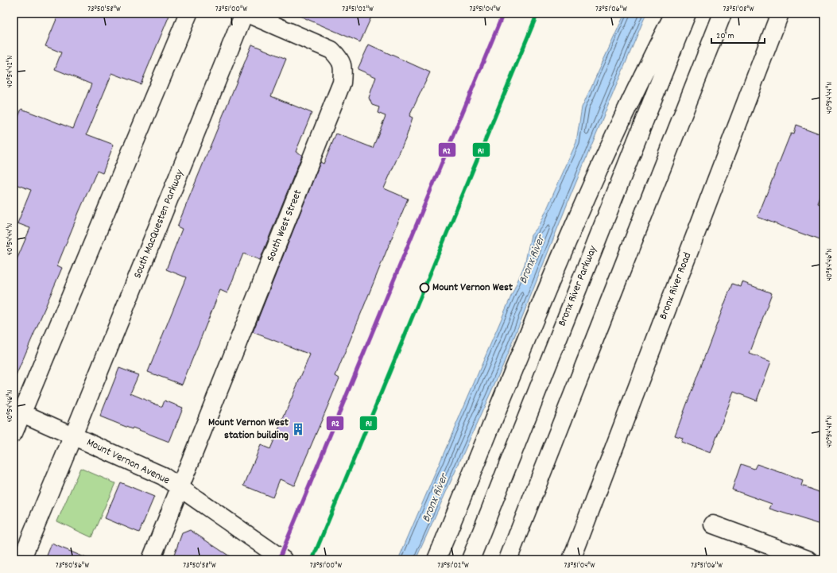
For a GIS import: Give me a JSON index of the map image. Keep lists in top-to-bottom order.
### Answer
{
  "streets": {
    "main road": [
      "South MacQuesten Parkway",
      "South West Street",
      "Bronx River Parkway",
      "Bronx River Road",
      "Mount Vernon Avenue"
    ]
  },
  "crossings": [
    ["South MacQuesten Parkway", "Mount Vernon Avenue"],
    ["South West Street", "Mount Vernon Avenue"]
  ],
  "water": ["Bronx River"],
  "places": {
    "other": ["Mount Vernon West"],
    "building": ["Mount Vernon West station building"]
  },
  "lines": ["transit line R1", "transit line R2"],
  "scale_bar": "20 m",
  "coordinates": [
    "73°50'58\"W",
    "73°51'00\"W",
    "73°51'02\"W",
    "73°51'04\"W",
    "73°51'06\"W",
    "73°51'08\"W",
    "40°54'42\"N",
    "40°54'44\"N",
    "40°54'46\"N",
    "40°54'48\"N",
    "73°50'56\"W"
  ]
}
